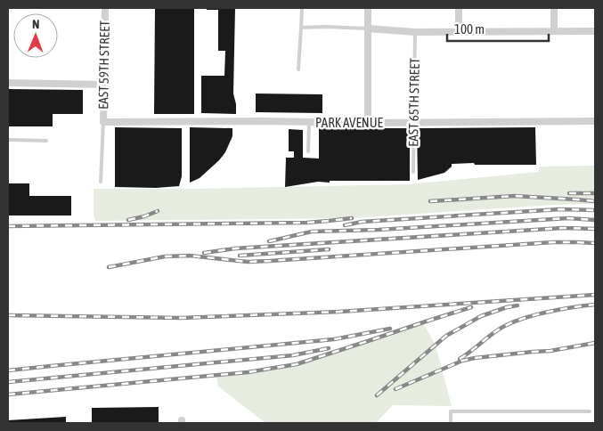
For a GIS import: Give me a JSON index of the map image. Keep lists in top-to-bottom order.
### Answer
{
  "streets": {
    "street": ["EAST 59TH STREET", "PARK AVENUE"],
    "lane": ["EAST 65TH STREET"]
  },
  "crossings": [
    ["EAST 59TH STREET", "PARK AVENUE"],
    ["EAST 65TH STREET", "PARK AVENUE"]
  ],
  "scale_bar": "100 m",
  "north": "top"
}
